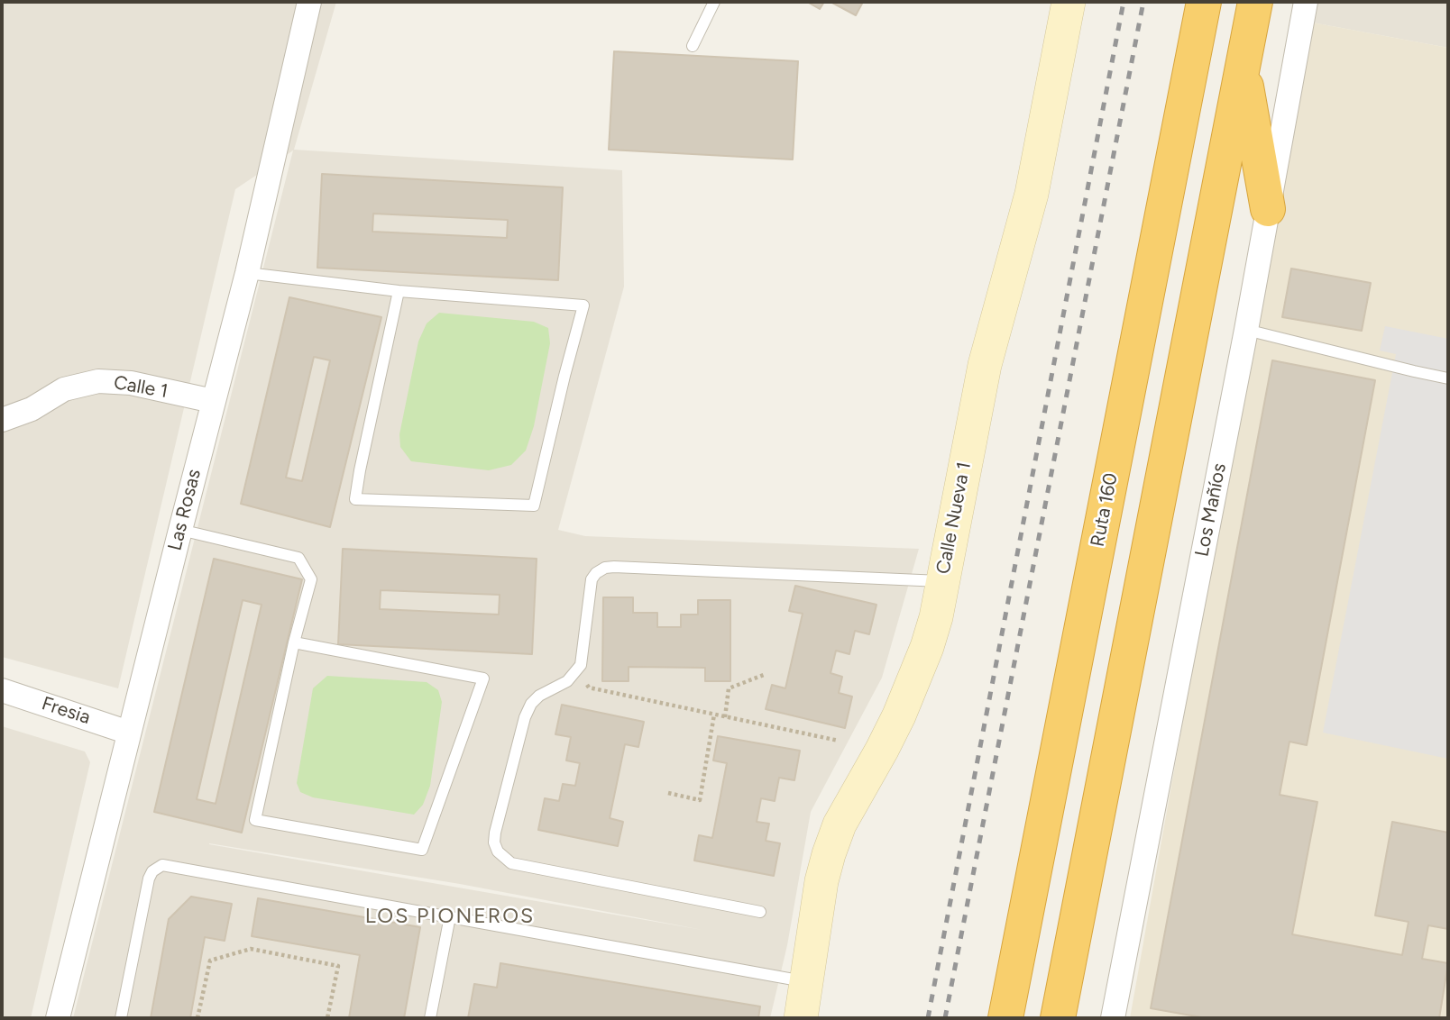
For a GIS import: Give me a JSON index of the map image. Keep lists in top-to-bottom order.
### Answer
{
  "streets": {
    "highway": ["Ruta 160"],
    "main road": ["Calle Nueva 1"],
    "street": [
      "Calle 1",
      "Las Rosas",
      "Los Mañíos",
      "Fresia"
    ]
  },
  "crossings": [
    ["Calle 1", "Las Rosas"],
    ["Las Rosas", "Fresia"]
  ],
  "districts": ["LOS PIONEROS"]
}
